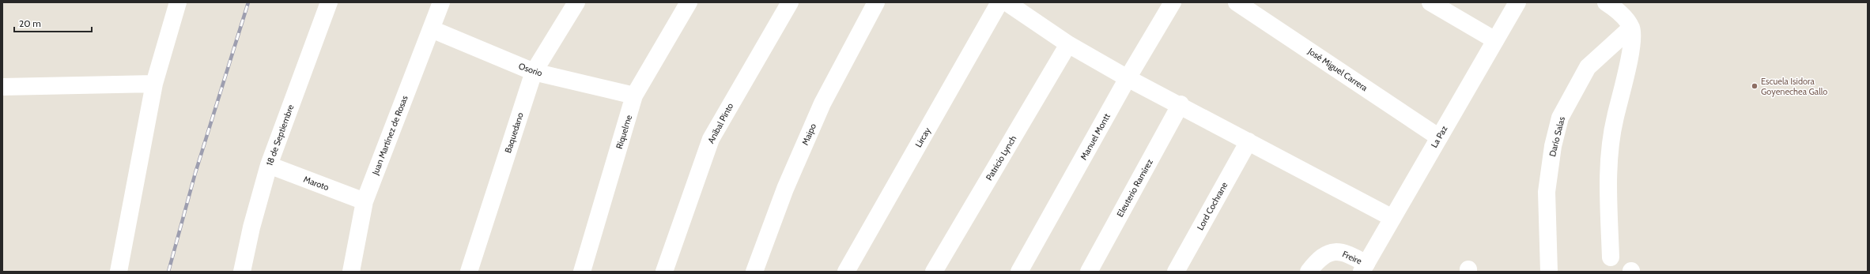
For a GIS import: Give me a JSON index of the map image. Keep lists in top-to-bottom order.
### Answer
{
  "streets": {
    "street": [
      "Osorio",
      "José Miguel Carrera",
      "Aníbal Pinto",
      "Riquelme",
      "Baquedano",
      "Maipo",
      "18 de Septiembre",
      "Juan Martínez de Rosas",
      "Manuel Montt",
      "La Paz",
      "Darío Salas",
      "Lircay",
      "Patricio Lynch",
      "Maroto",
      "Eleuterio Ramírez",
      "Lord Cochrane",
      "Freire"
    ]
  },
  "crossings": [
    ["Osorio", "Riquelme"],
    ["Osorio", "Baquedano"],
    ["Osorio", "Juan Martínez de Rosas"],
    ["José Miguel Carrera", "La Paz"],
    ["18 de Septiembre", "Maroto"],
    ["Juan Martínez de Rosas", "Maroto"],
    ["La Paz", "Freire"]
  ],
  "places": ["Escuela Isidora Goyenechea Gallo"],
  "scale_bar": "20 m"
}
